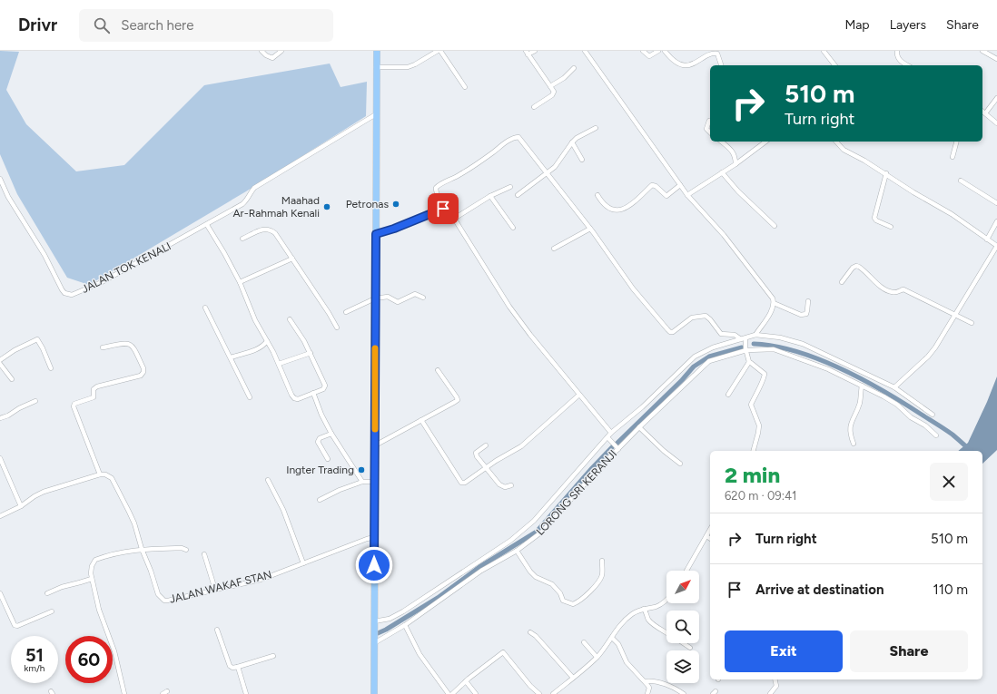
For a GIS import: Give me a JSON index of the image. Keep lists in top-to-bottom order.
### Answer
{
  "streets": {
    "street": ["JALAN TOK KENALI", "LORONG SRI KERANJI", "JALAN WAKAF STAN"]
  },
  "places": ["Petronas", "Maahad Ar-Rahmah Kenali", "Ingter Trading"],
  "north": "top right",
  "page": {
    "header": "Drivr",
    "search": "Search here",
    "nav": ["Map", "Layers", "Share"],
    "turn": ["510 m", "Turn right"],
    "heading": ["2 min", "620 m · 09:41"],
    "list": [
      {
        "name": "Turn right",
        "value": "510 m"
      },
      {
        "name": "Arrive at destination",
        "value": "110 m"
      }
    ],
    "buttons": ["Exit", "Share"],
    "speed": "51 km/h",
    "limit": "60"
  }
}
